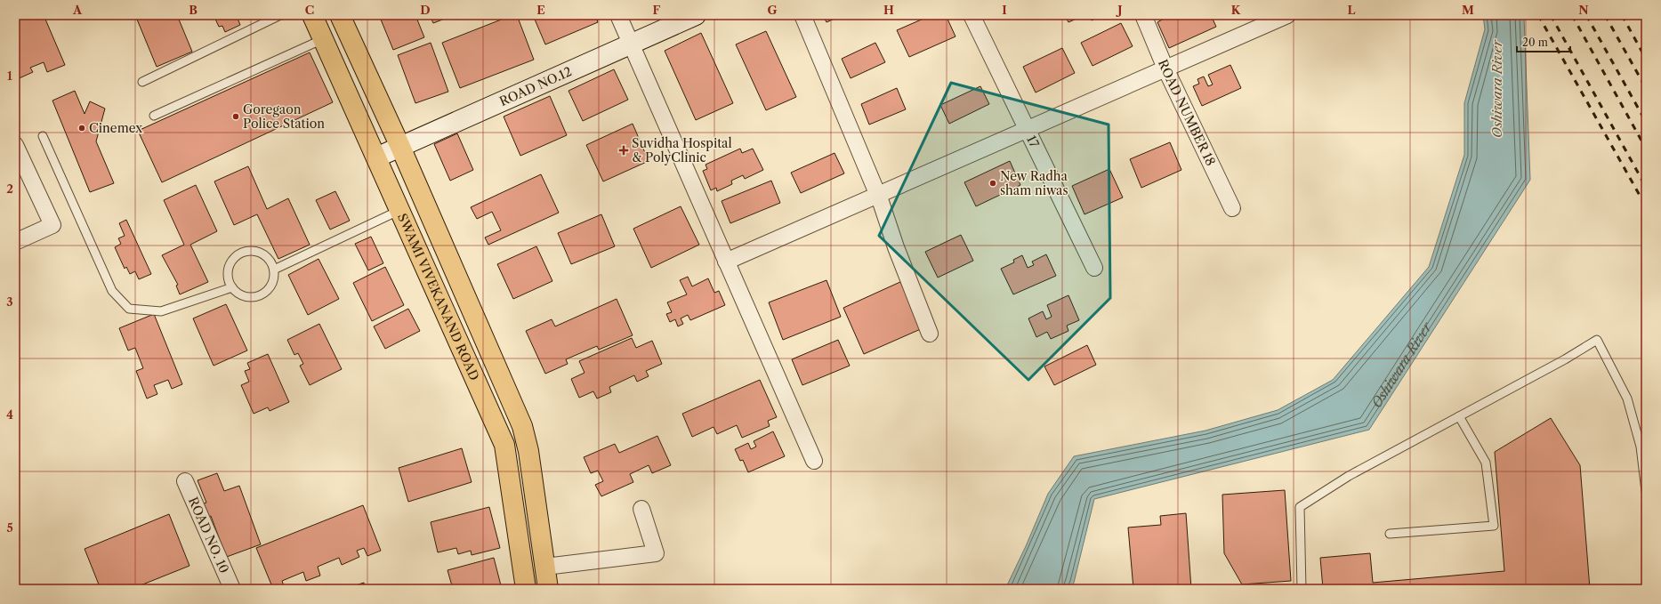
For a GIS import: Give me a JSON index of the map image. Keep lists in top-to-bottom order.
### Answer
{
  "streets": {
    "main road": ["SWAMI VIVEKANAND ROAD"],
    "street": [
      "ROAD NO.12",
      "ROAD NUMBER 18",
      "17",
      "ROAD NO. 10"
    ]
  },
  "crossings": [
    ["ROAD NO.12", "SWAMI VIVEKANAND ROAD"]
  ],
  "water": ["Oshiwara River"],
  "places": {
    "other": ["Goregaon Police Station", "Cinemex", "New Radha sham niwas"],
    "health": ["Suvidha Hospital & PolyClinic"]
  },
  "scale_bar": "20 m",
  "grid": {
    "columns": [
      "A",
      "B",
      "C",
      "D",
      "E",
      "F",
      "G",
      "H",
      "I",
      "J",
      "K",
      "L",
      "M",
      "N"
    ],
    "rows": [
      "1",
      "2",
      "3",
      "4",
      "5"
    ]
  }
}
